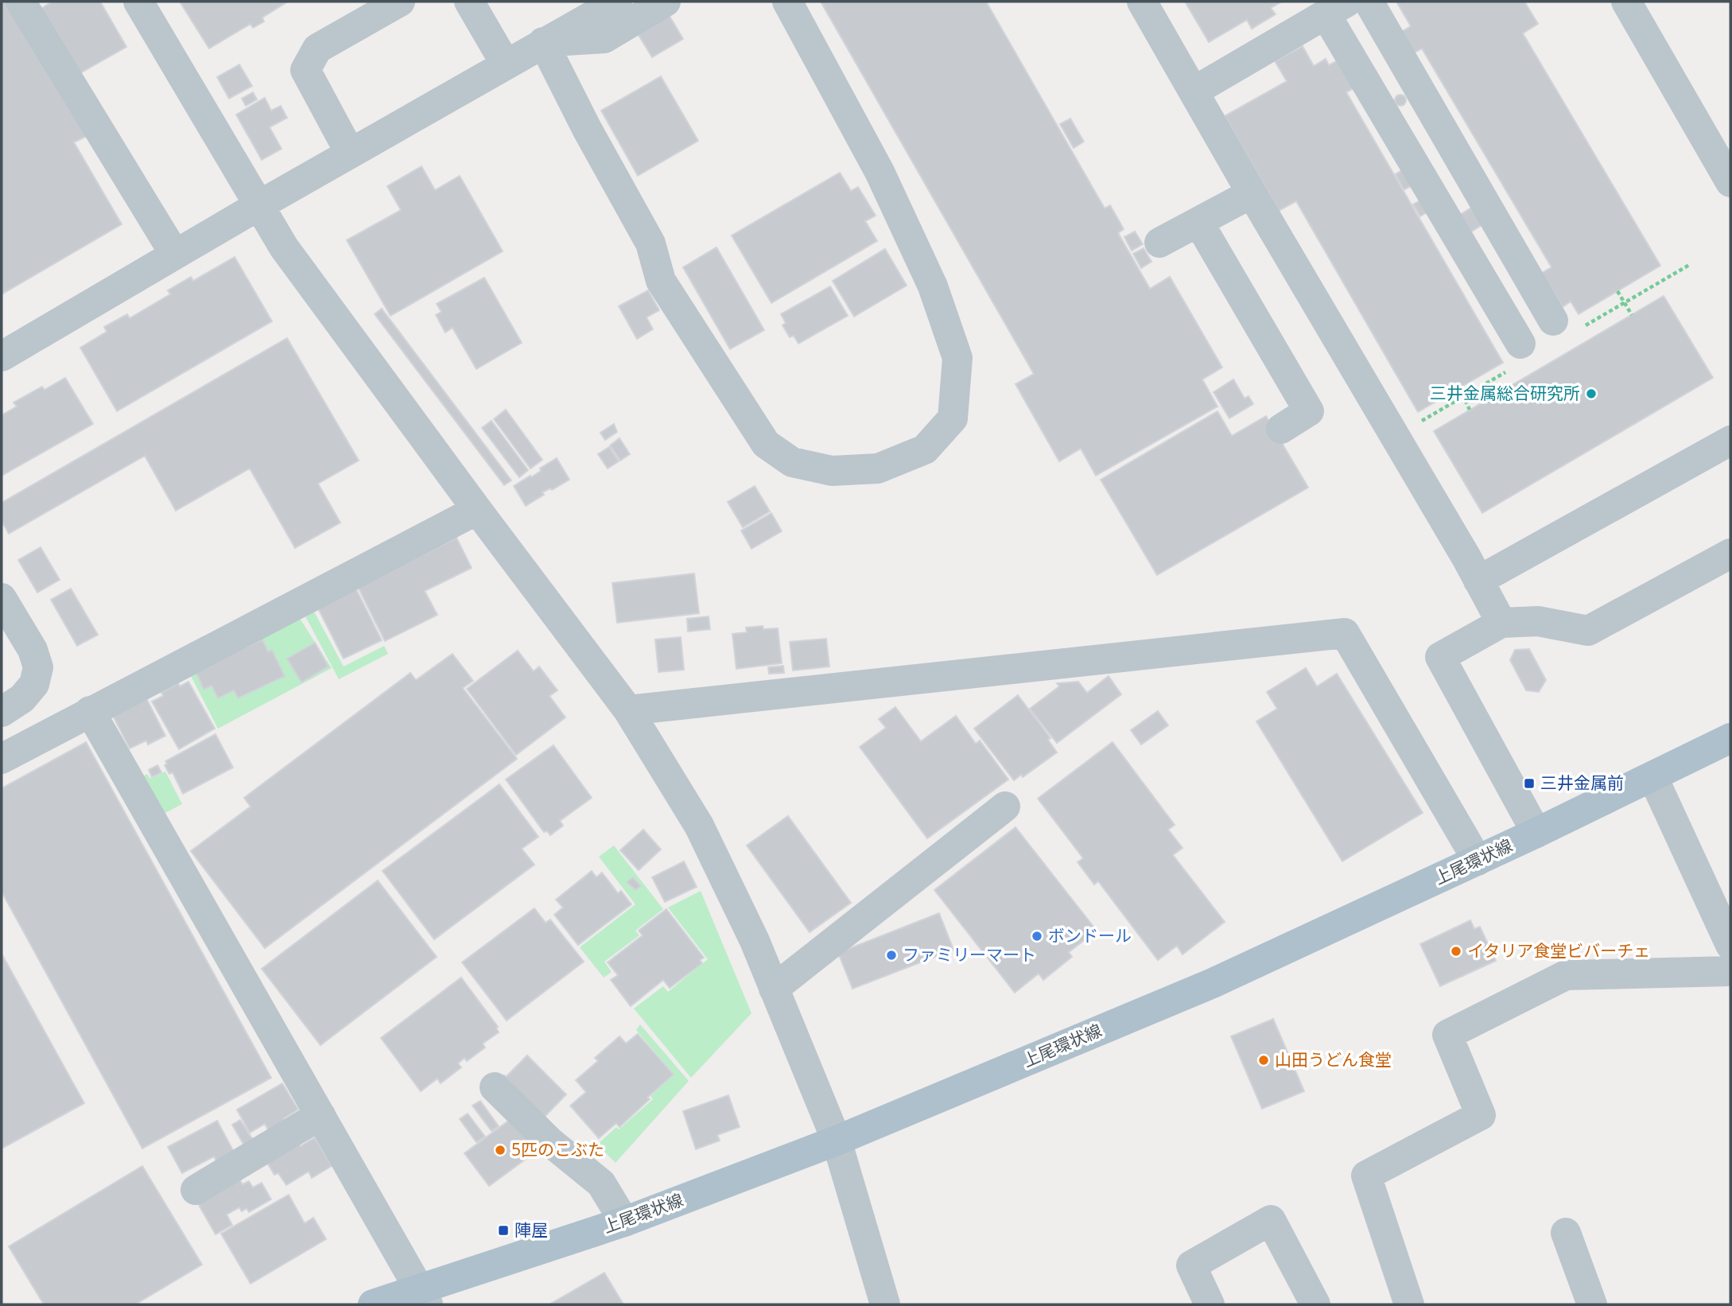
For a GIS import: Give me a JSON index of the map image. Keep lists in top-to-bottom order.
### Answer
{
  "streets": {
    "main road": ["上尾環状線"]
  },
  "places": {
    "other": [
      "三井金属総合研究所",
      "ボンドール",
      "イタリア食堂ビバーチェ",
      "ファミリーマート",
      "山田うどん食堂",
      "5匹のこぶた"
    ],
    "transit": ["三井金属前", "陣屋"]
  }
}
